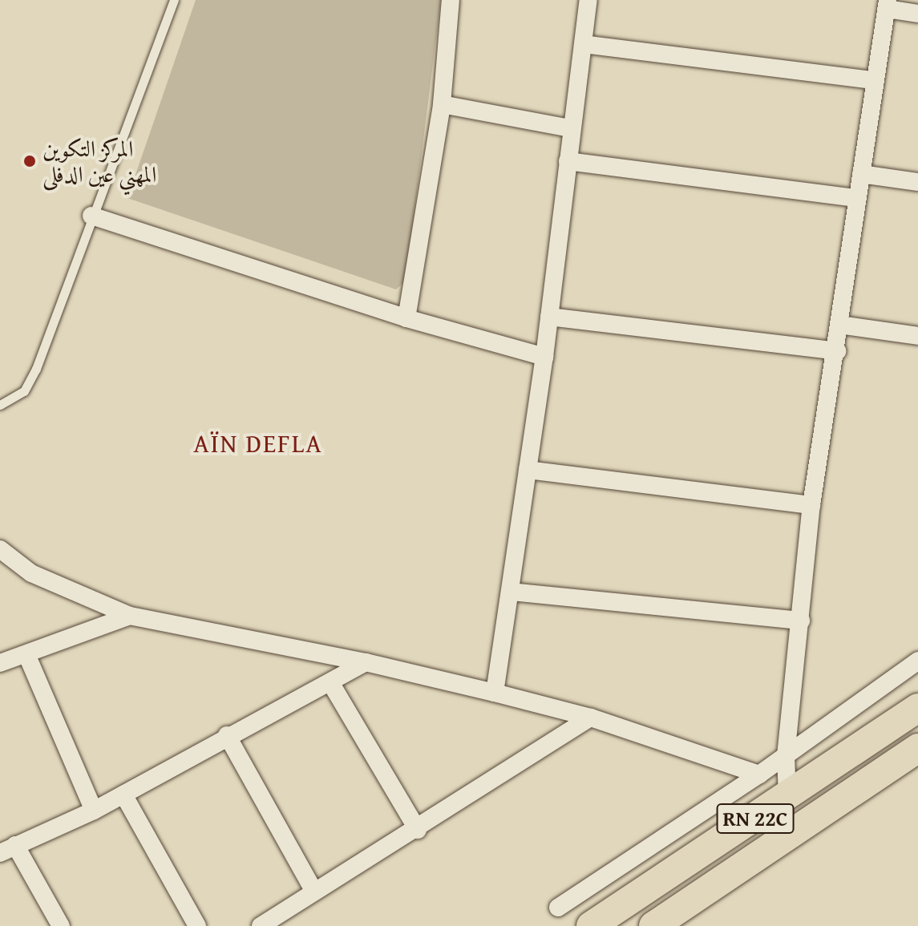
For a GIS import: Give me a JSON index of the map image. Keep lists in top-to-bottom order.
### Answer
{
  "streets": {
    "highway": ["RN 22C"]
  },
  "districts": ["AÏN DEFLA"],
  "places": ["المركز التكوين المهني عين الدفلى"]
}
